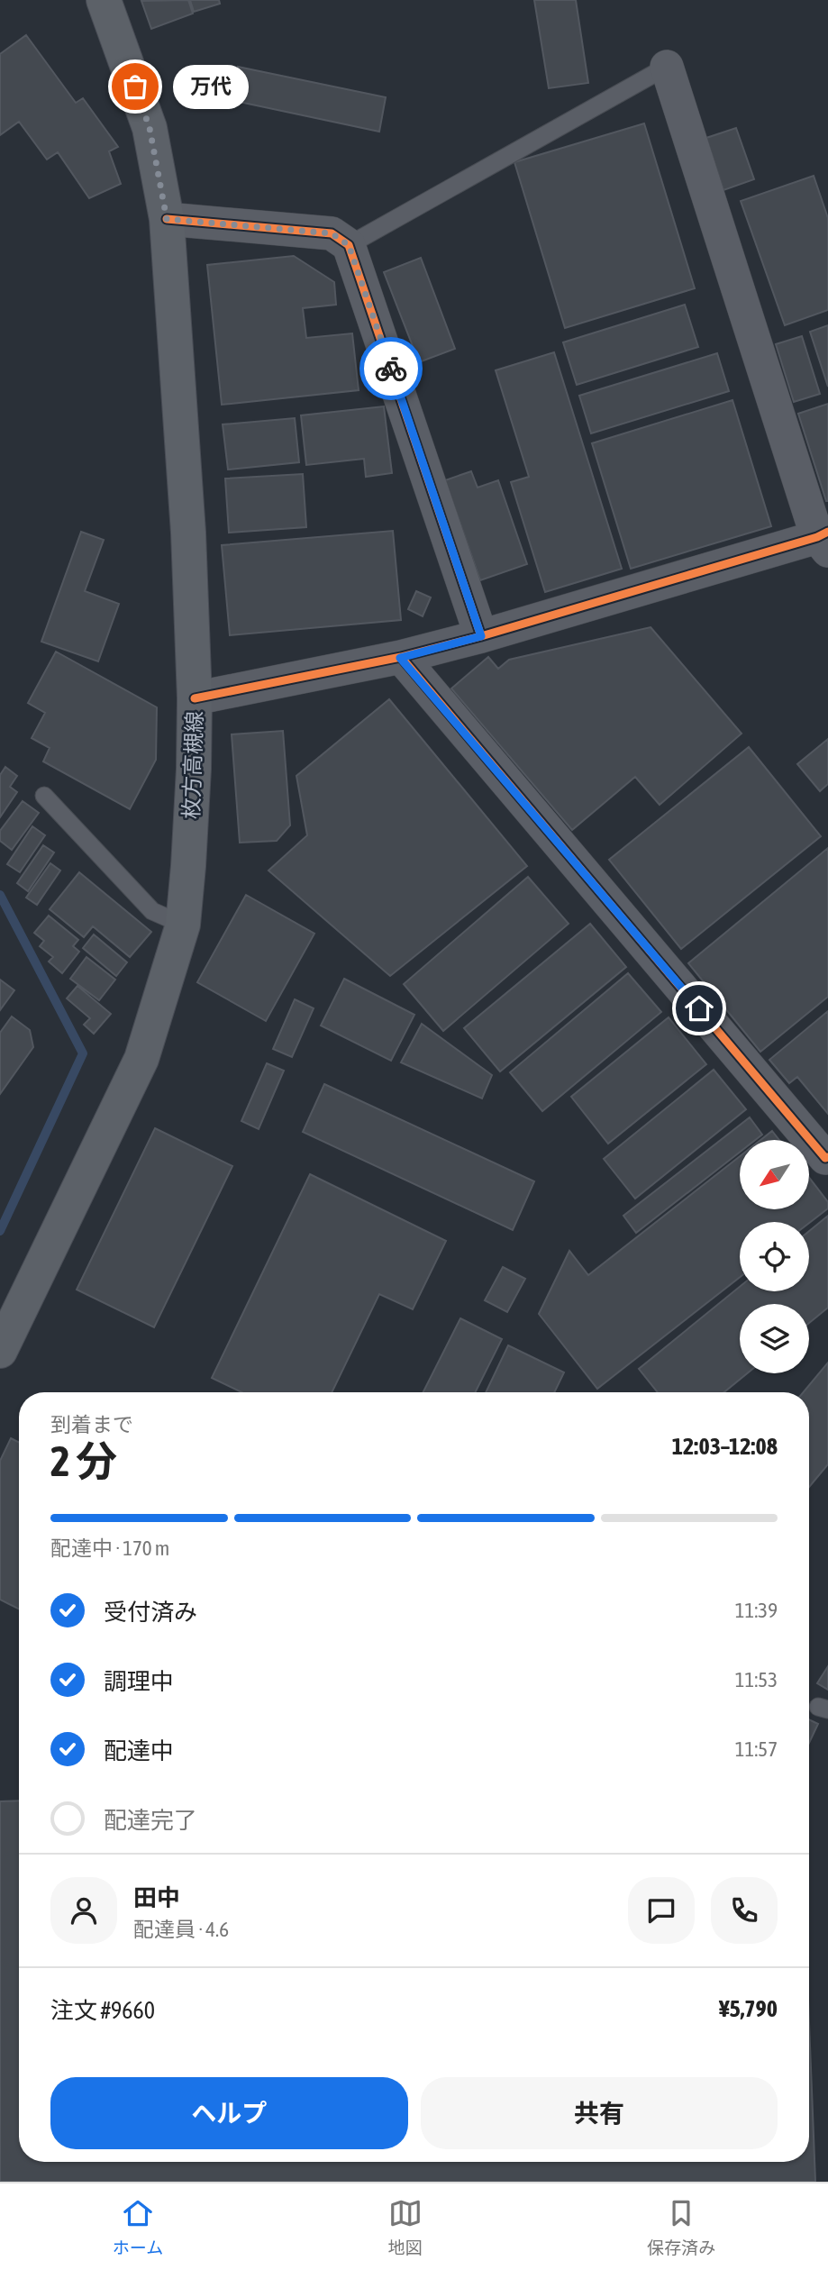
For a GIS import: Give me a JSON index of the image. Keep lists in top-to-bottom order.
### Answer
{
  "streets": {
    "main road": ["枚方高槻線"]
  },
  "places": ["万代"],
  "north": "bottom left",
  "page": {
    "bubble": "万代",
    "heading": ["2 分", "到着まで", "12:03–12:08"],
    "panel": [
      "田中",
      "配達員 · 4.6",
      "注文 #9660",
      "¥5,790"
    ],
    "bar": "配達中 · 170 m",
    "list": [
      ["受付済み", "11:39"],
      ["調理中", "11:53"],
      ["配達中", "11:57"],
      "配達完了"
    ],
    "buttons": ["ヘルプ", "共有"],
    "tabs": ["ホーム", "地図", "保存済み"]
  }
}
